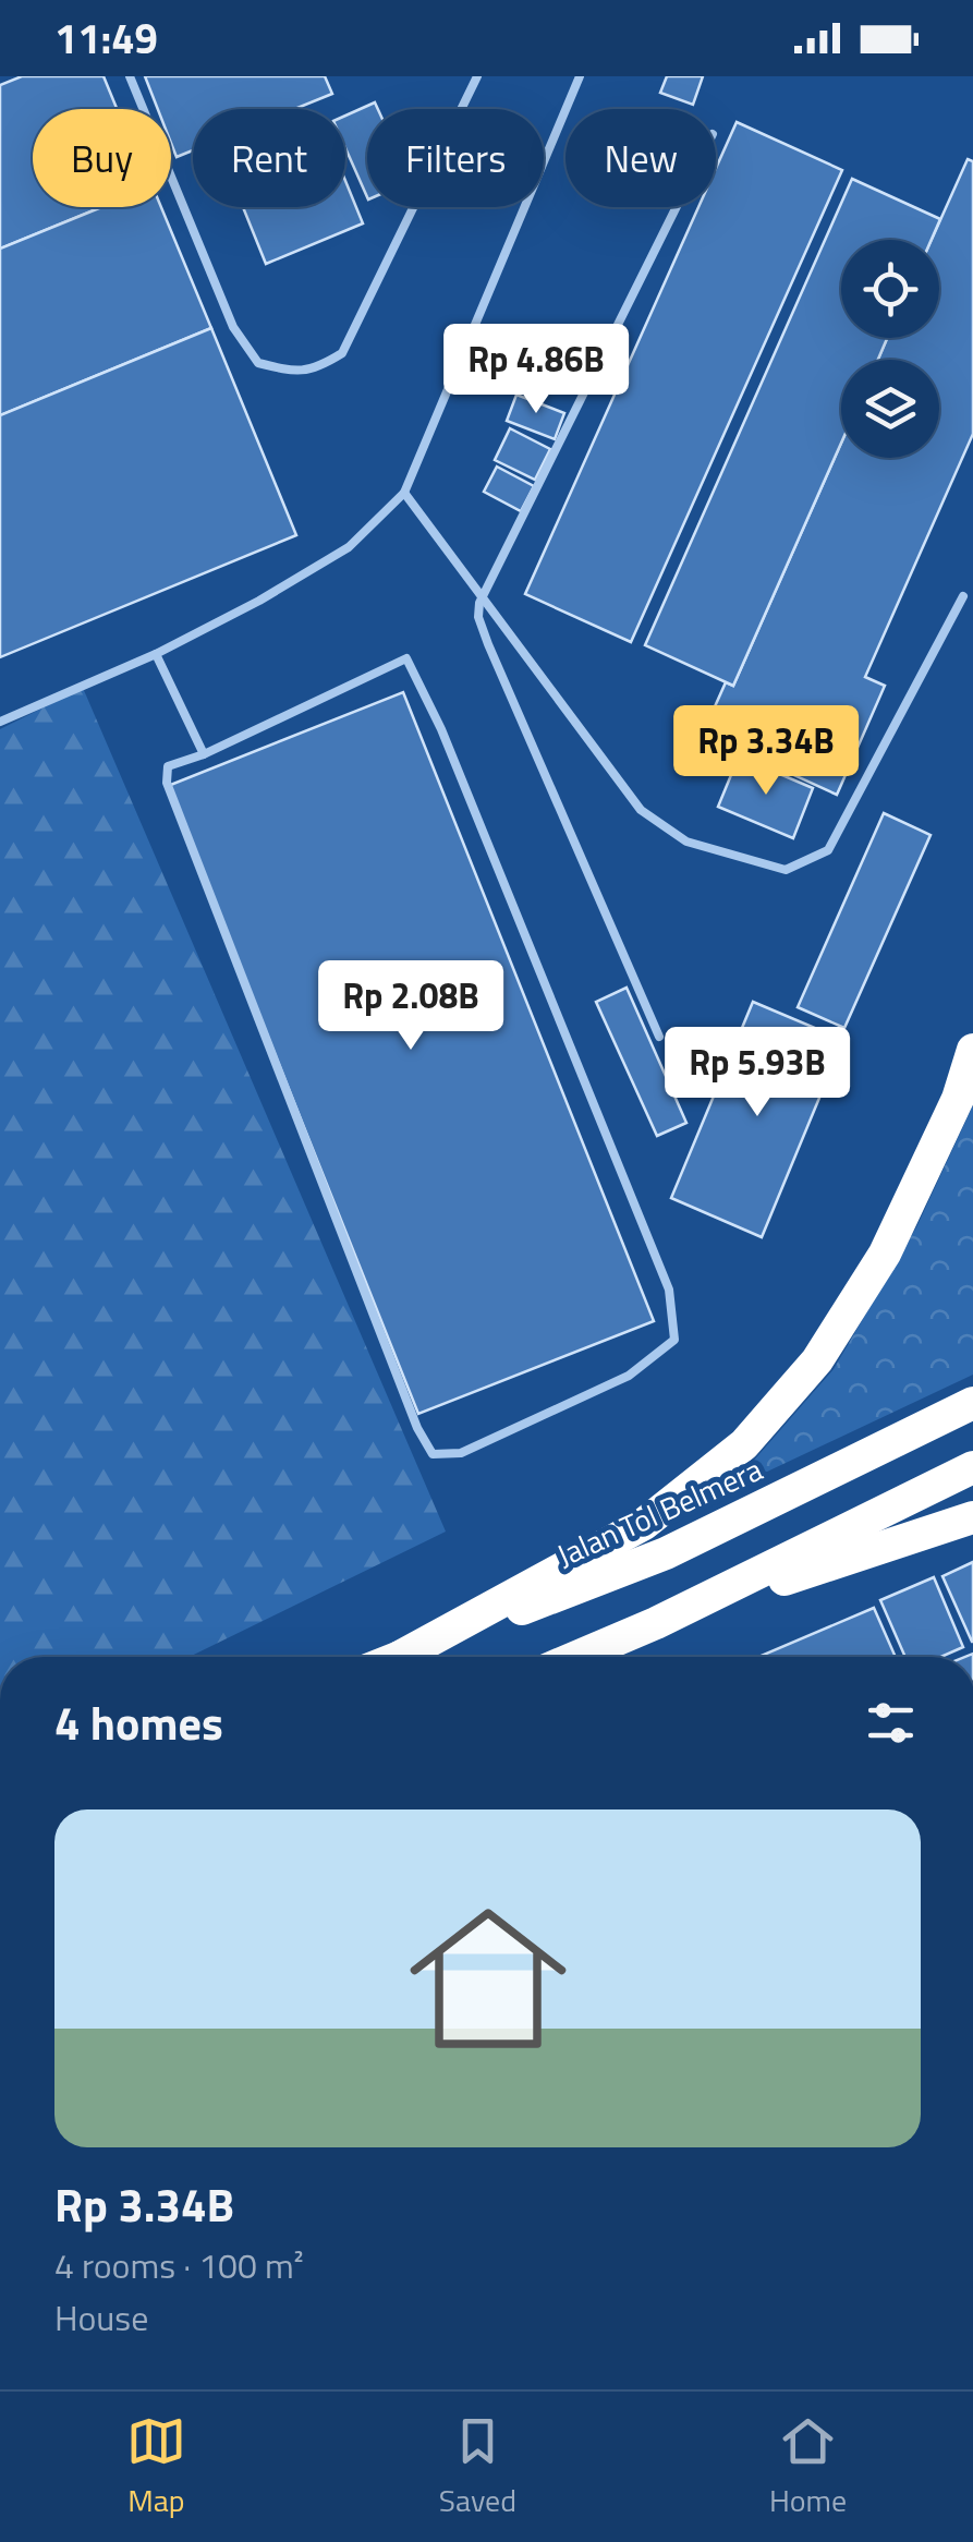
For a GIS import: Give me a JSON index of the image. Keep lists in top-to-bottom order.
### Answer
{
  "streets": {
    "highway": ["Jalan Tol Belmera"]
  },
  "page": {
    "status": "11:49",
    "chip": [
      "Buy",
      "Rent",
      "Filters",
      "New"
    ],
    "price": [
      "Rp 4.86B",
      "Rp 3.34B",
      "Rp 2.08B",
      "Rp 5.93B"
    ],
    "heading": "4 homes",
    "list": [
      {
        "name": "Rp 3.34B",
        "note": "4 rooms · 100 m² · House"
      }
    ],
    "tabs": ["Map", "Saved", "Home"]
  }
}
